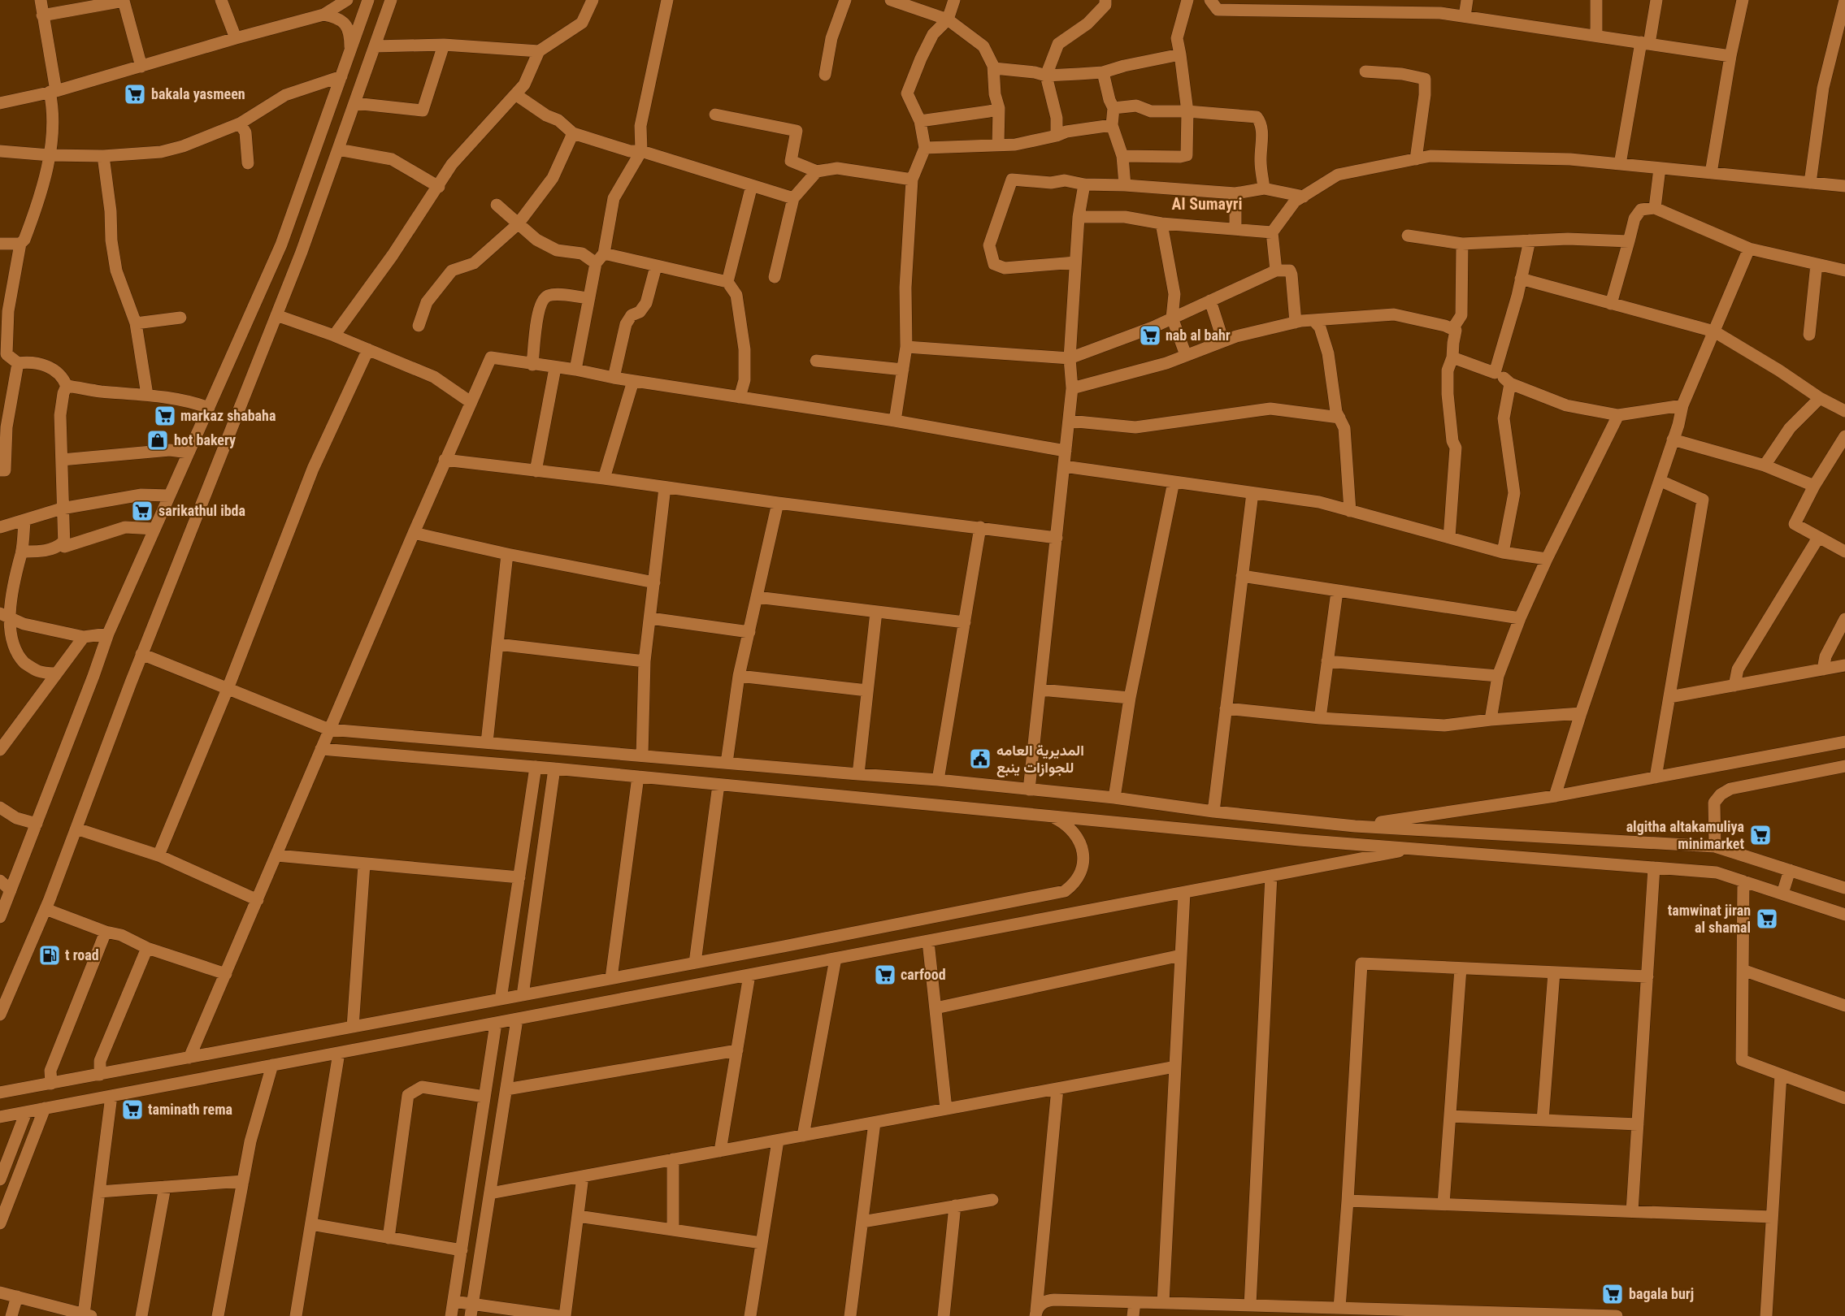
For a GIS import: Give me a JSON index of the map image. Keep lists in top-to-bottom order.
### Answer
{
  "districts": ["Al Sumayri"],
  "places": {
    "supermarket": [
      "bakala yasmeen",
      "nab al bahr",
      "markaz shabaha",
      "sarikathul ibda",
      "algitha altakamuliya minimarket",
      "tamwinat jiran al shamal",
      "carfood",
      "taminath rema",
      "bagala burj"
    ],
    "shop": ["hot bakery"],
    "public building": ["المديرية العامه للجوازات ينبع"],
    "fuel station": ["t road"]
  }
}
